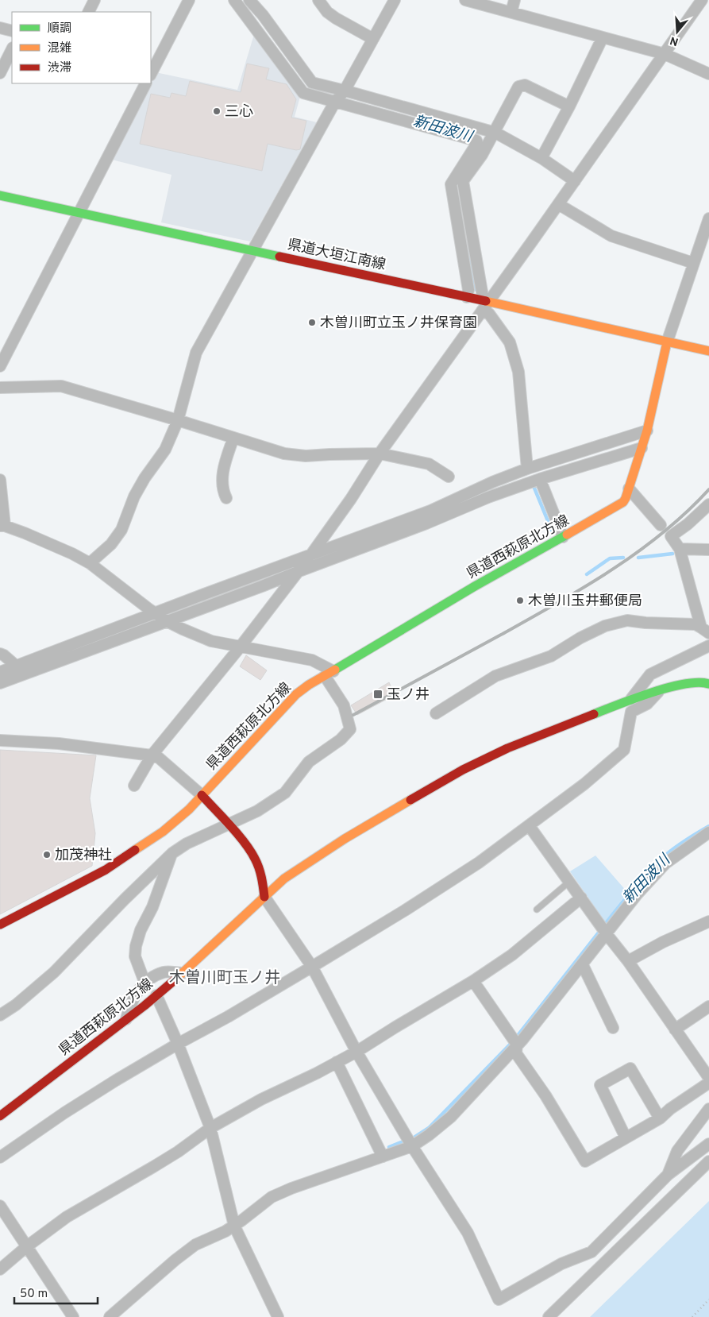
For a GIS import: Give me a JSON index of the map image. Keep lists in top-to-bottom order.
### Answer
{
  "streets": {
    "main road": ["県道大垣江南線", "県道西萩原北方線"]
  },
  "crossings": [
    ["県道大垣江南線", "県道西萩原北方線"]
  ],
  "districts": ["木曽川町玉ノ井"],
  "water": ["新田波川"],
  "places": {
    "other": [
      "三心",
      "木曽川町立玉ノ井保育園",
      "木曽川玉井郵便局",
      "加茂神社"
    ],
    "transit": ["玉ノ井"]
  },
  "legend": ["順調", "混雑", "渋滞"],
  "scale_bar": "50 m",
  "north": "bottom"
}
